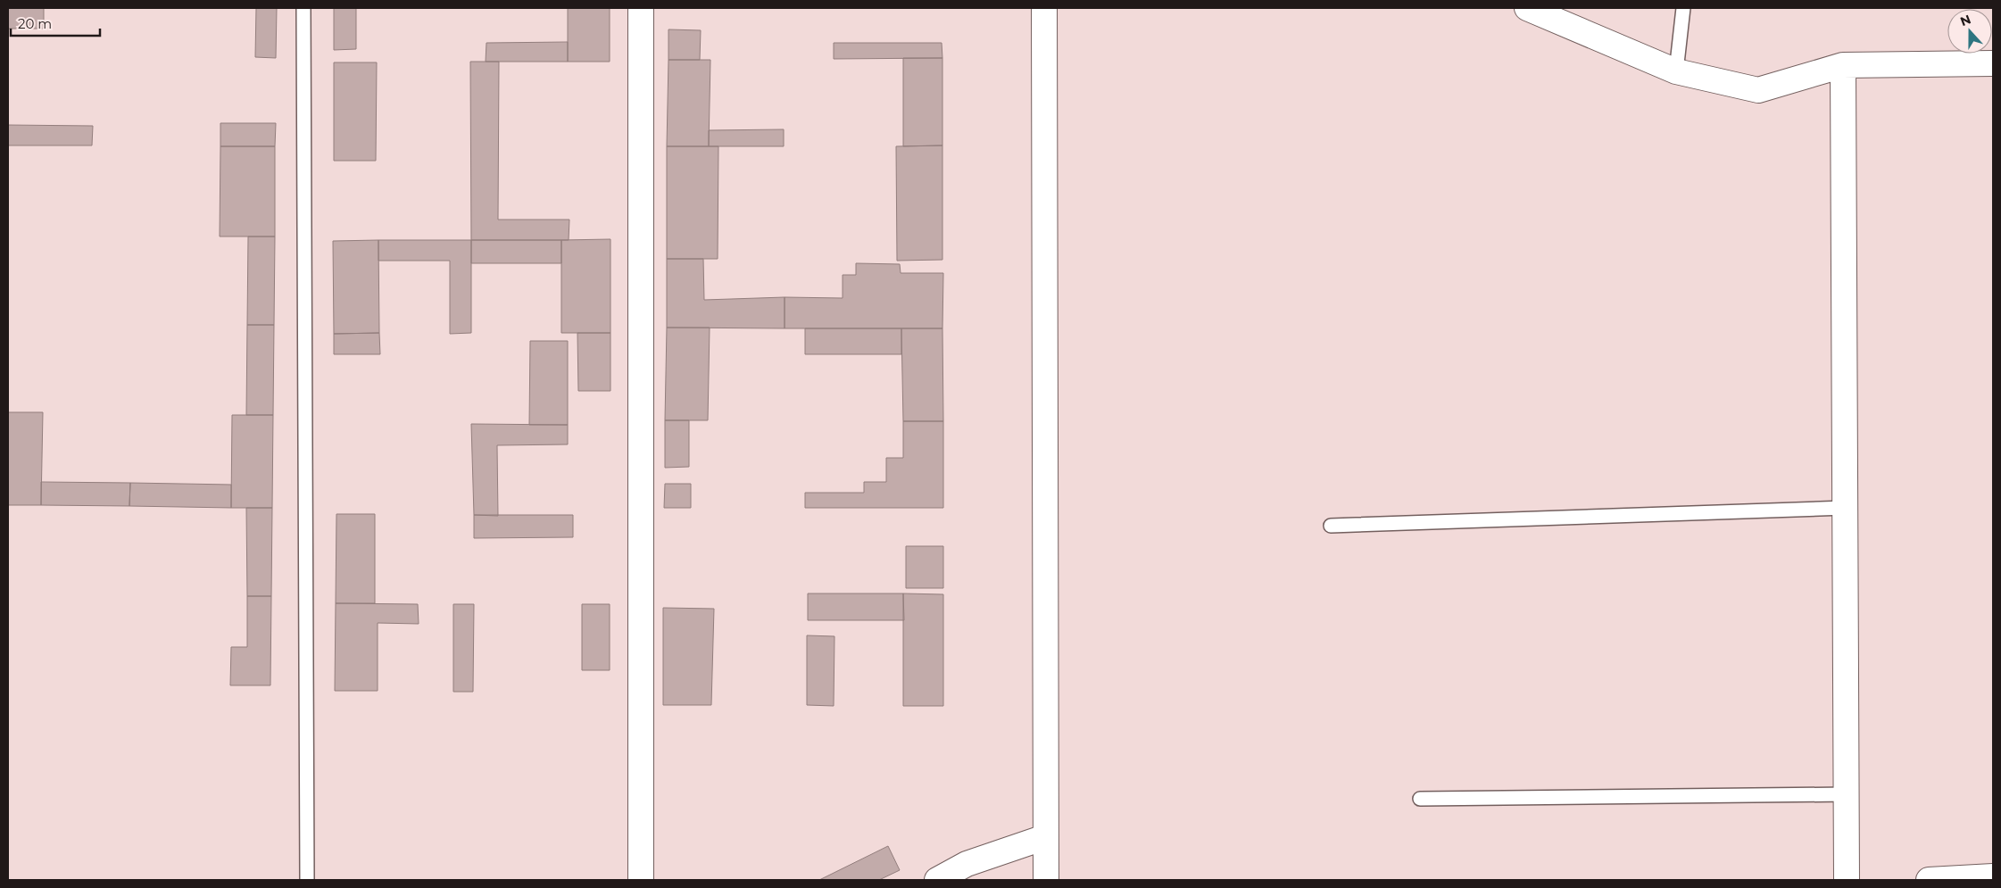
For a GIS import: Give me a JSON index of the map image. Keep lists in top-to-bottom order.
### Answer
{
  "scale_bar": "20 m",
  "north": "top"
}
